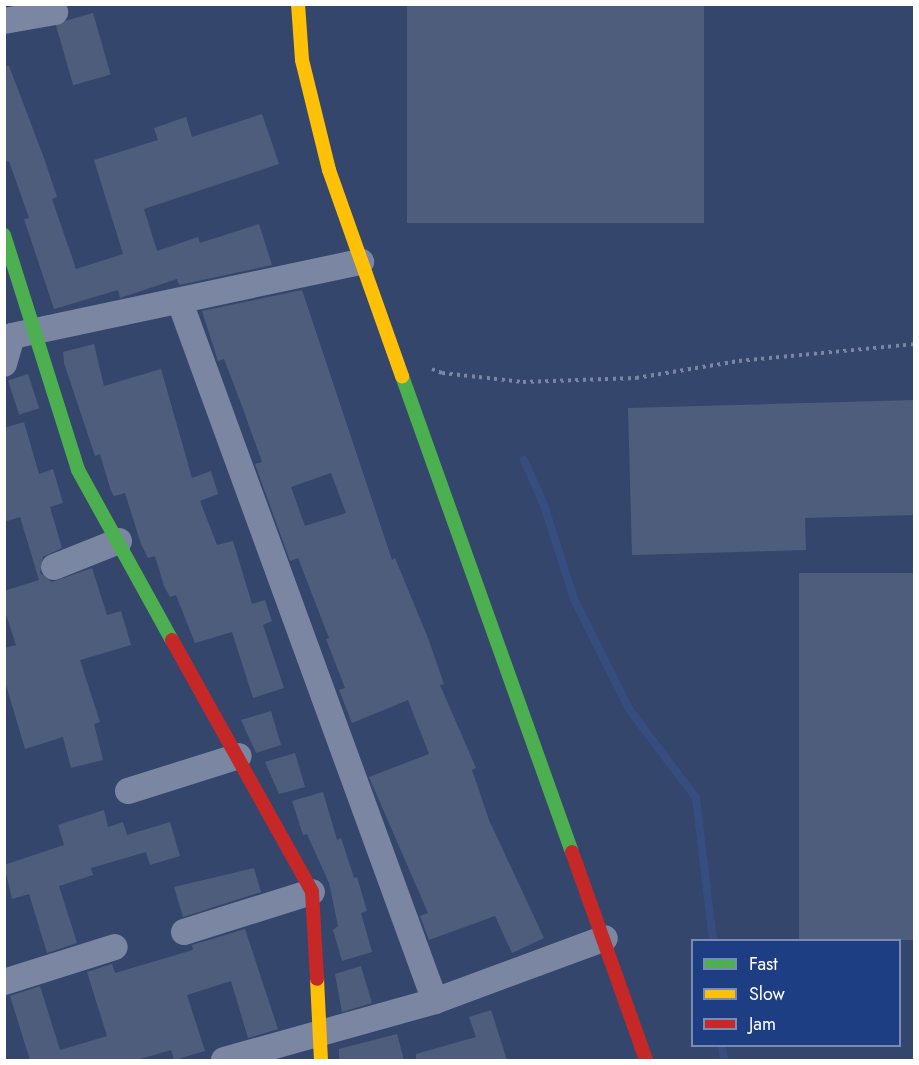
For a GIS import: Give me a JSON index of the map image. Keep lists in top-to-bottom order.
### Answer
{
  "legend": ["Fast", "Slow", "Jam"]
}
